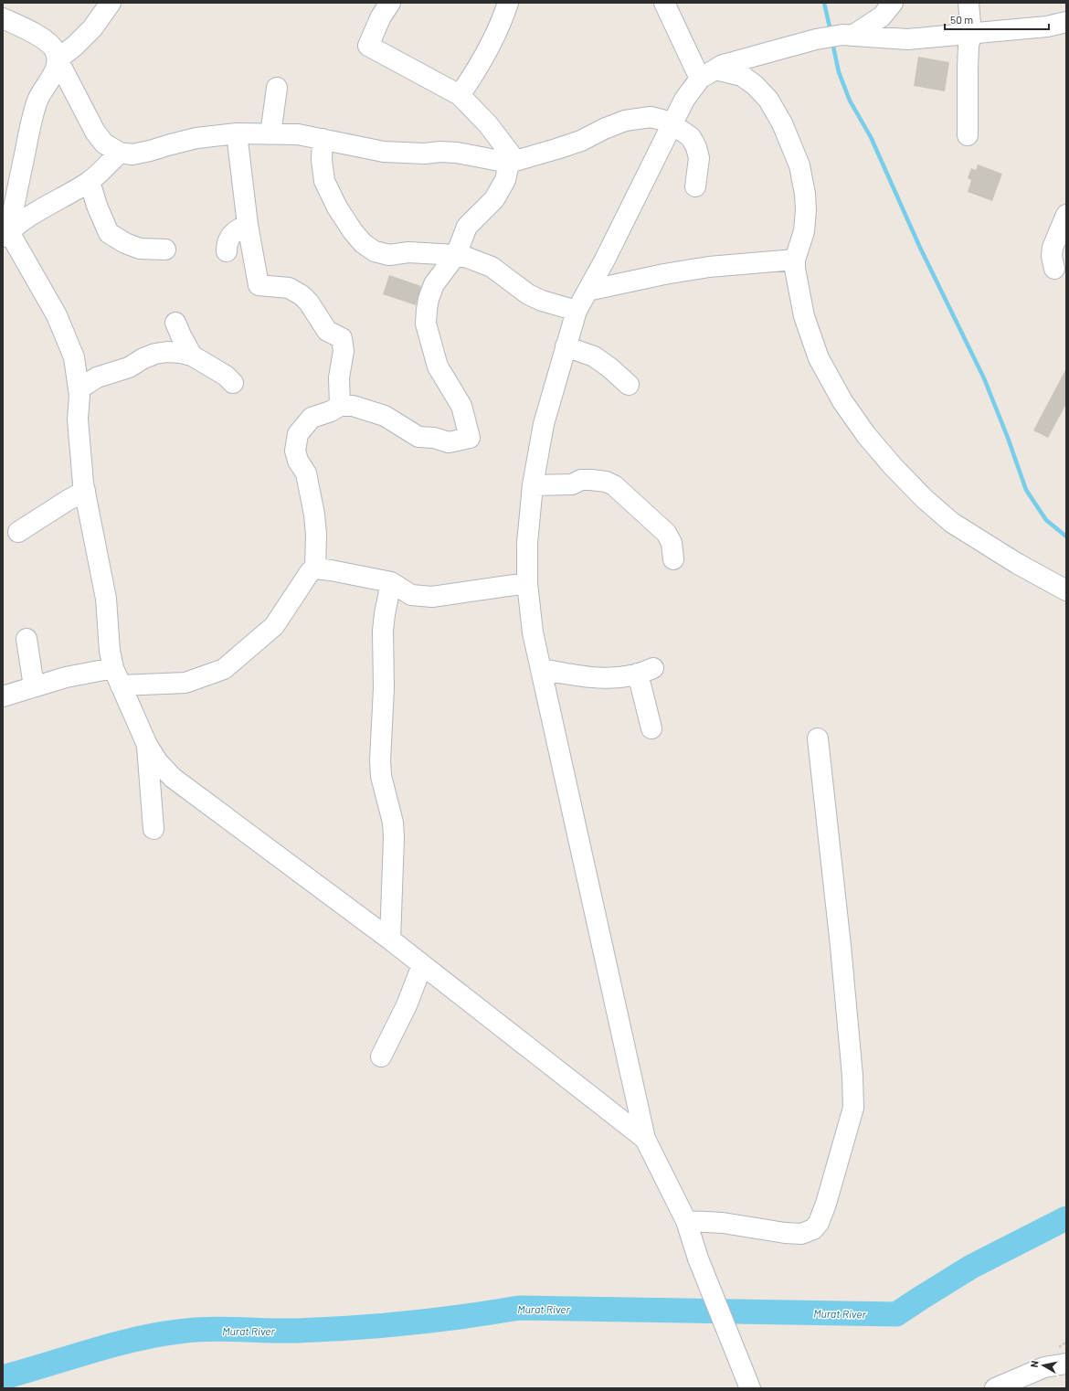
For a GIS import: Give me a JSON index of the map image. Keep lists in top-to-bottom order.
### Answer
{
  "water": ["Murat River"],
  "scale_bar": "50 m",
  "north": "left"
}
